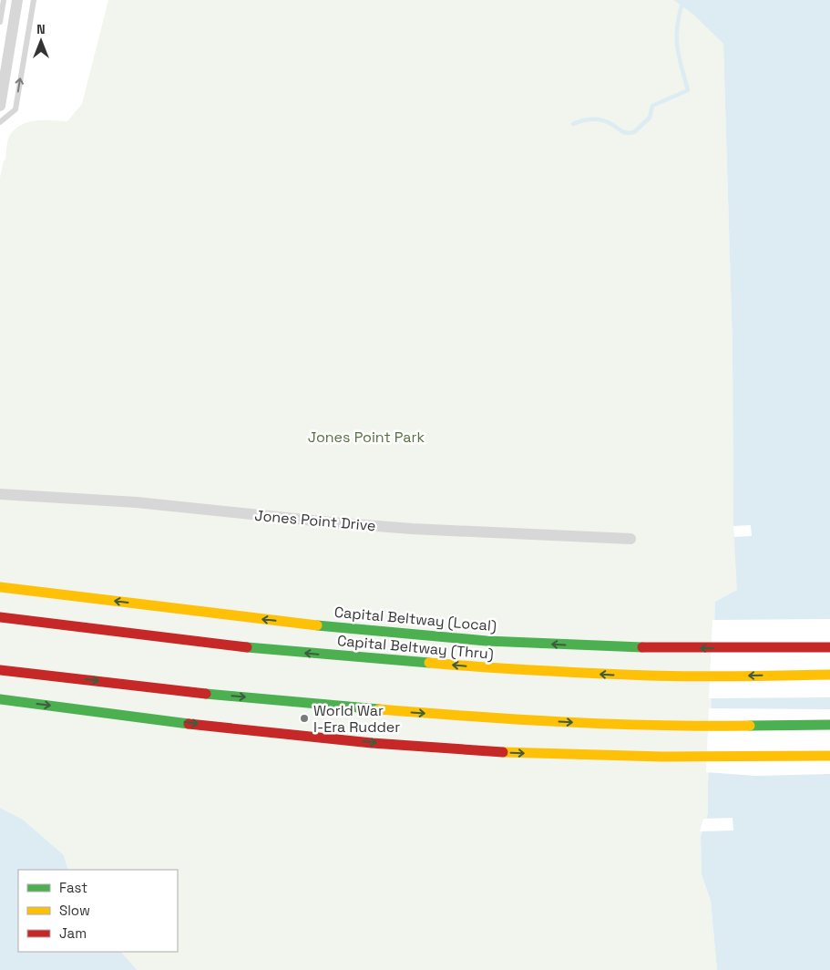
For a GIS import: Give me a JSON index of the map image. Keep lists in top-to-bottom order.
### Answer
{
  "streets": {
    "highway": ["Capital Beltway (Local)", "Capital Beltway (Thru)"],
    "street": ["Jones Point Drive"]
  },
  "parks": ["Jones Point Park"],
  "places": ["World War I-Era Rudder"],
  "legend": ["Fast", "Slow", "Jam"],
  "north": "top"
}
